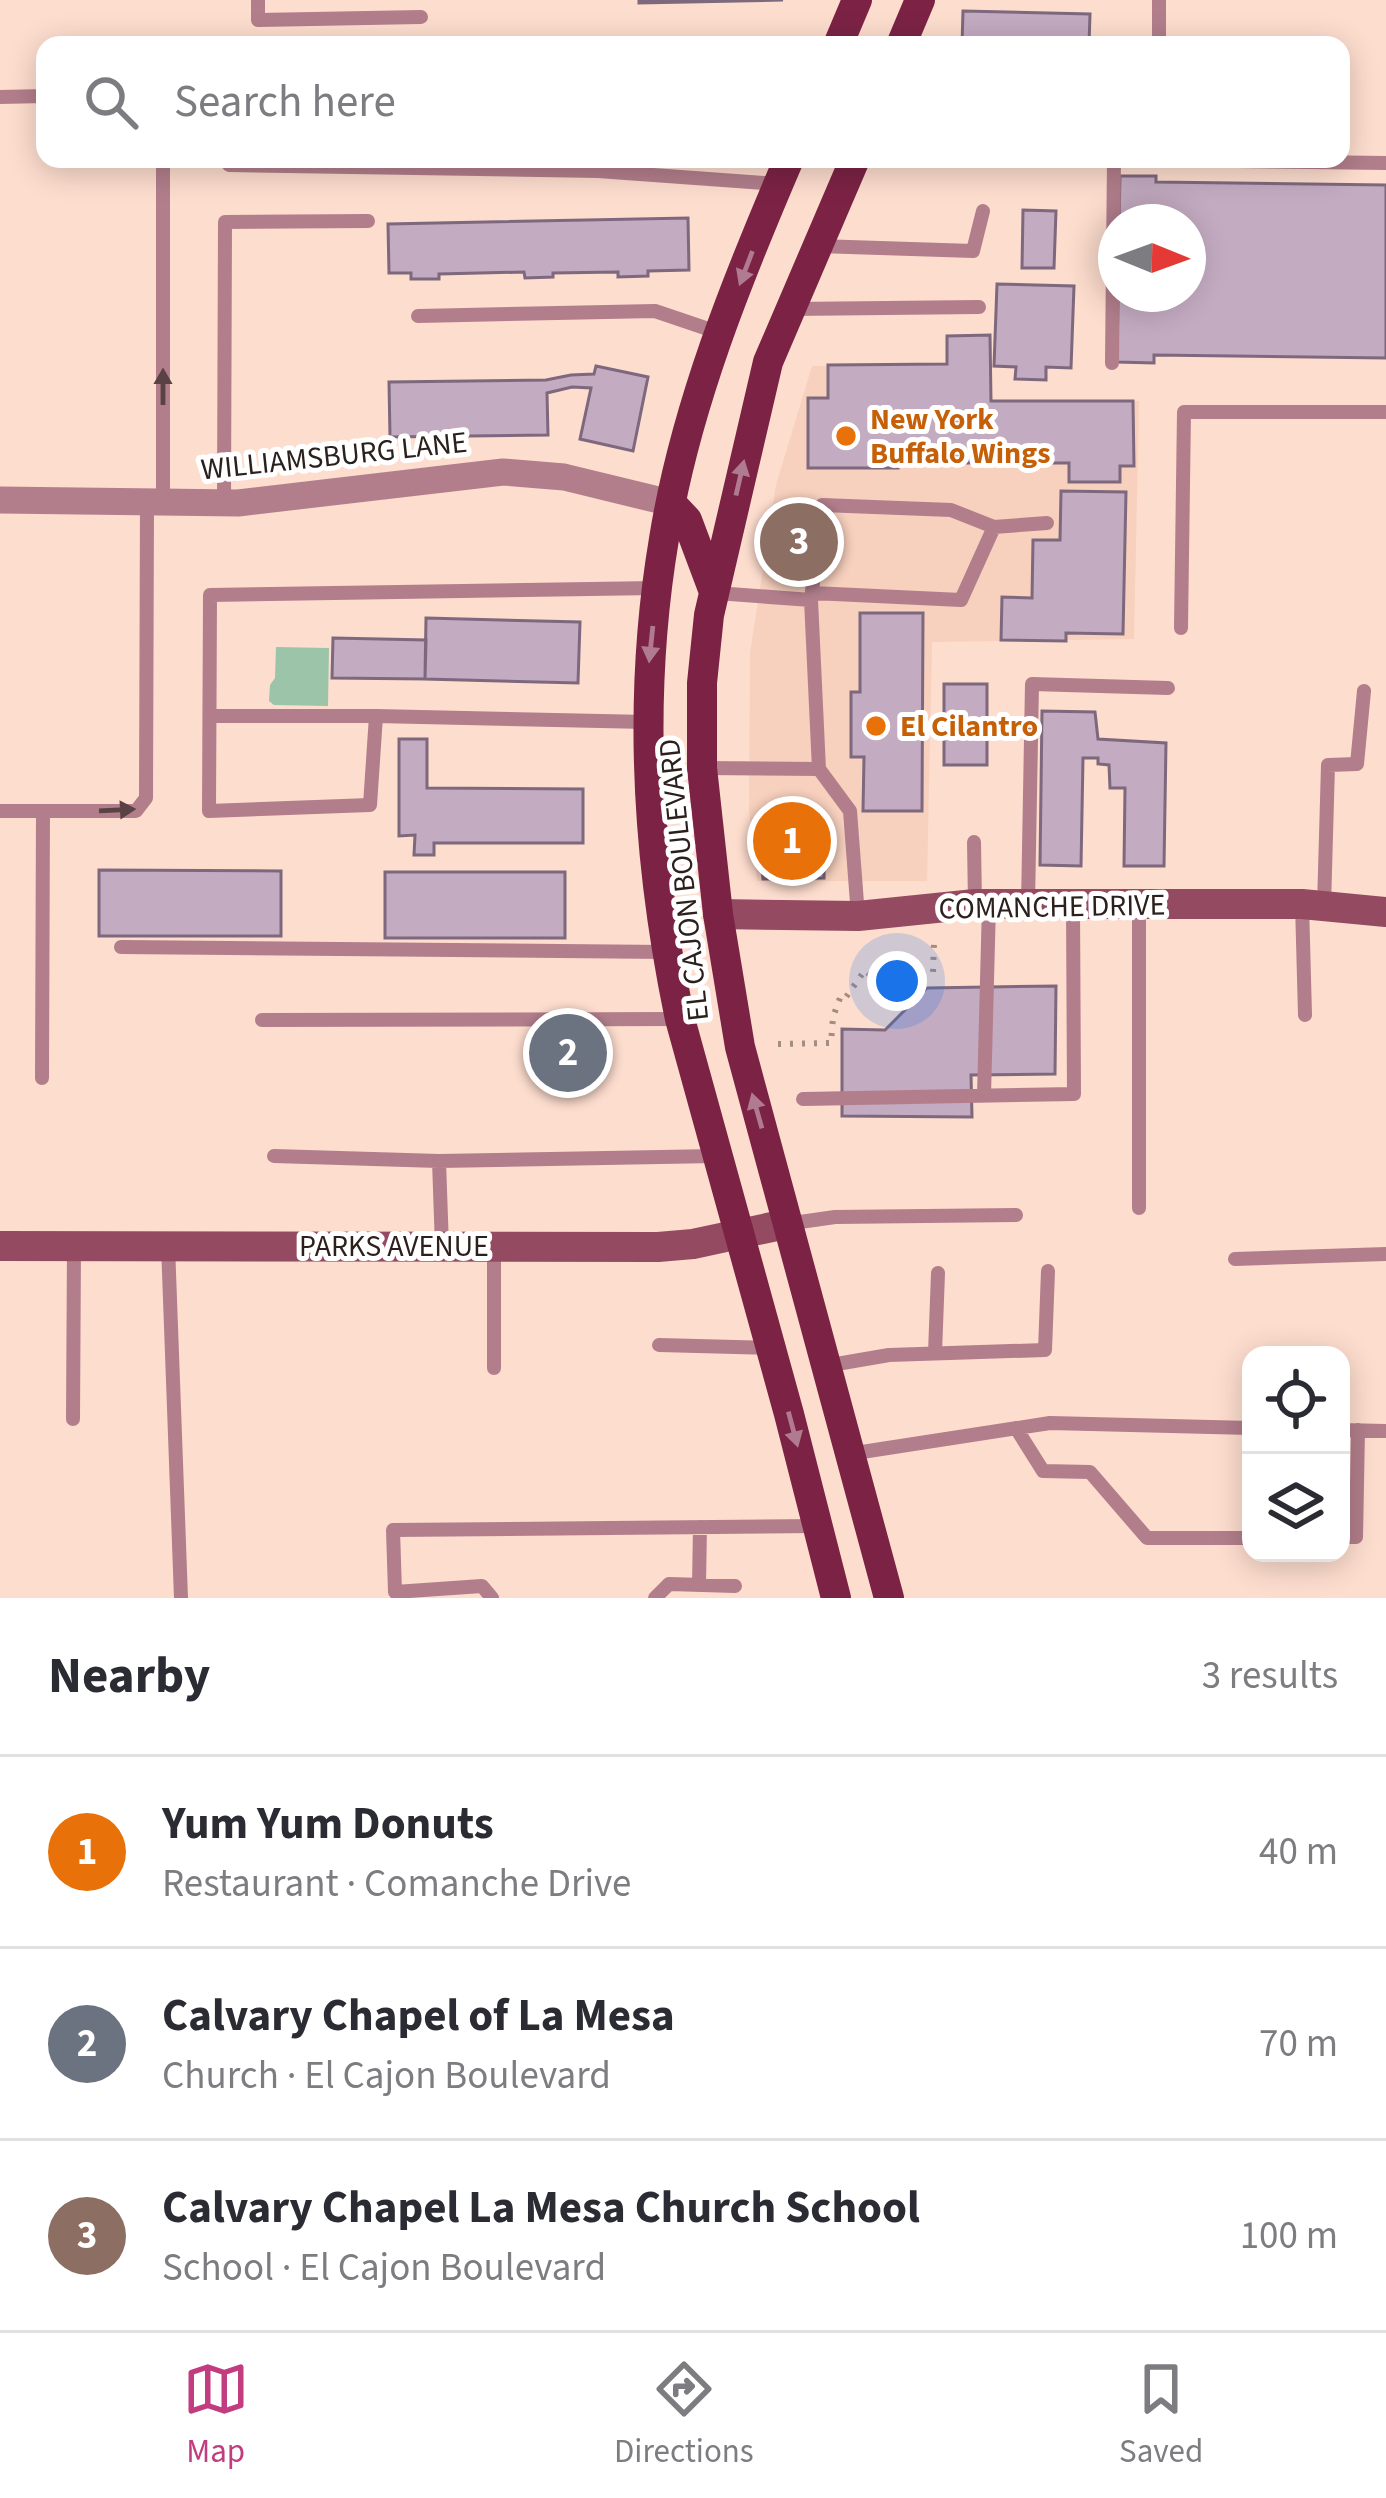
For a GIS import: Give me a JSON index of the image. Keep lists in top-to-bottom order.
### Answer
{
  "streets": {
    "main road": ["EL CAJON BOULEVARD"],
    "street": ["WILLIAMSBURG LANE", "COMANCHE DRIVE", "PARKS AVENUE"]
  },
  "crossings": [
    ["WILLIAMSBURG LANE", "EL CAJON BOULEVARD"],
    ["EL CAJON BOULEVARD", "COMANCHE DRIVE"],
    ["EL CAJON BOULEVARD", "PARKS AVENUE"]
  ],
  "places": ["New York Buffalo Wings", "El Cilantro"],
  "north": "right",
  "page": {
    "search": "Search here",
    "pins": ["3", "1", "2"],
    "heading": ["Nearby", "3 results"],
    "list": [
      {
        "mark": "1",
        "name": "Yum Yum Donuts",
        "note": "Restaurant · Comanche Drive",
        "value": "40 m"
      },
      {
        "mark": "2",
        "name": "Calvary Chapel of La Mesa",
        "note": "Church · El Cajon Boulevard",
        "value": "70 m"
      },
      {
        "mark": "3",
        "name": "Calvary Chapel La Mesa Church School",
        "note": "School · El Cajon Boulevard",
        "value": "100 m"
      }
    ],
    "nav": ["Map", "Directions", "Saved"]
  }
}
